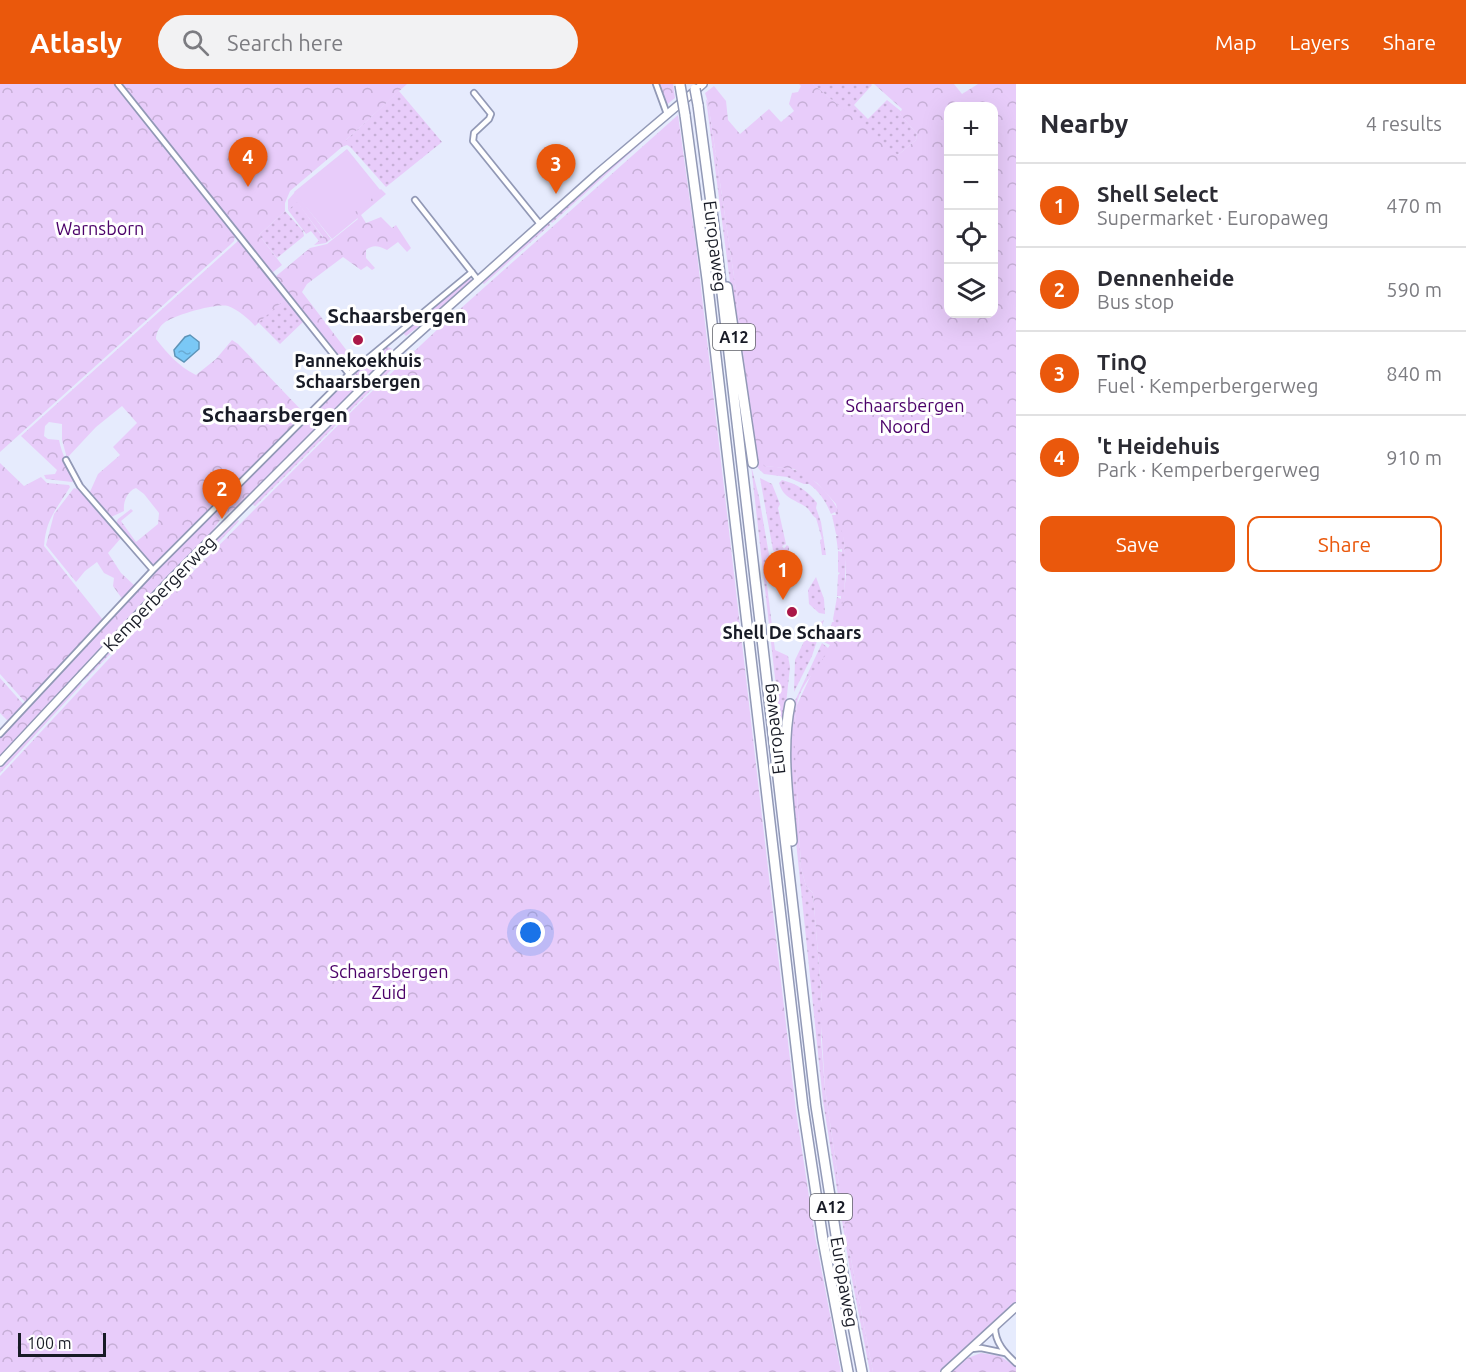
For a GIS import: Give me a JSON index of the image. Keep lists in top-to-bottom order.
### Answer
{
  "streets": {
    "highway": ["Europaweg", "A12"],
    "main road": ["Kemperbergerweg"]
  },
  "crossings": [
    ["Europaweg", "A12"]
  ],
  "districts": ["Schaarsbergen", "Schaarsbergen"],
  "parks": ["Warnsborn", "Schaarsbergen Noord", "Schaarsbergen Zuid"],
  "places": ["Pannekoekhuis Schaarsbergen", "Shell De Schaars"],
  "scale_bar": "100 m",
  "page": {
    "header": "Atlasly",
    "search": "Search here",
    "nav": ["Map", "Layers", "Share"],
    "heading": ["Nearby", "4 results"],
    "map_buttons": ["+", "−"],
    "pins": [
      "4",
      "3",
      "2",
      "1"
    ],
    "list": [
      {
        "mark": "1",
        "name": "Shell Select",
        "note": "Supermarket · Europaweg",
        "value": "470 m"
      },
      {
        "mark": "2",
        "name": "Dennenheide",
        "note": "Bus stop",
        "value": "590 m"
      },
      {
        "mark": "3",
        "name": "TinQ",
        "note": "Fuel · Kemperbergerweg",
        "value": "840 m"
      },
      {
        "mark": "4",
        "name": "'t Heidehuis",
        "note": "Park · Kemperbergerweg",
        "value": "910 m"
      }
    ],
    "buttons": ["Save", "Share"],
    "scale": "100 m"
  }
}
